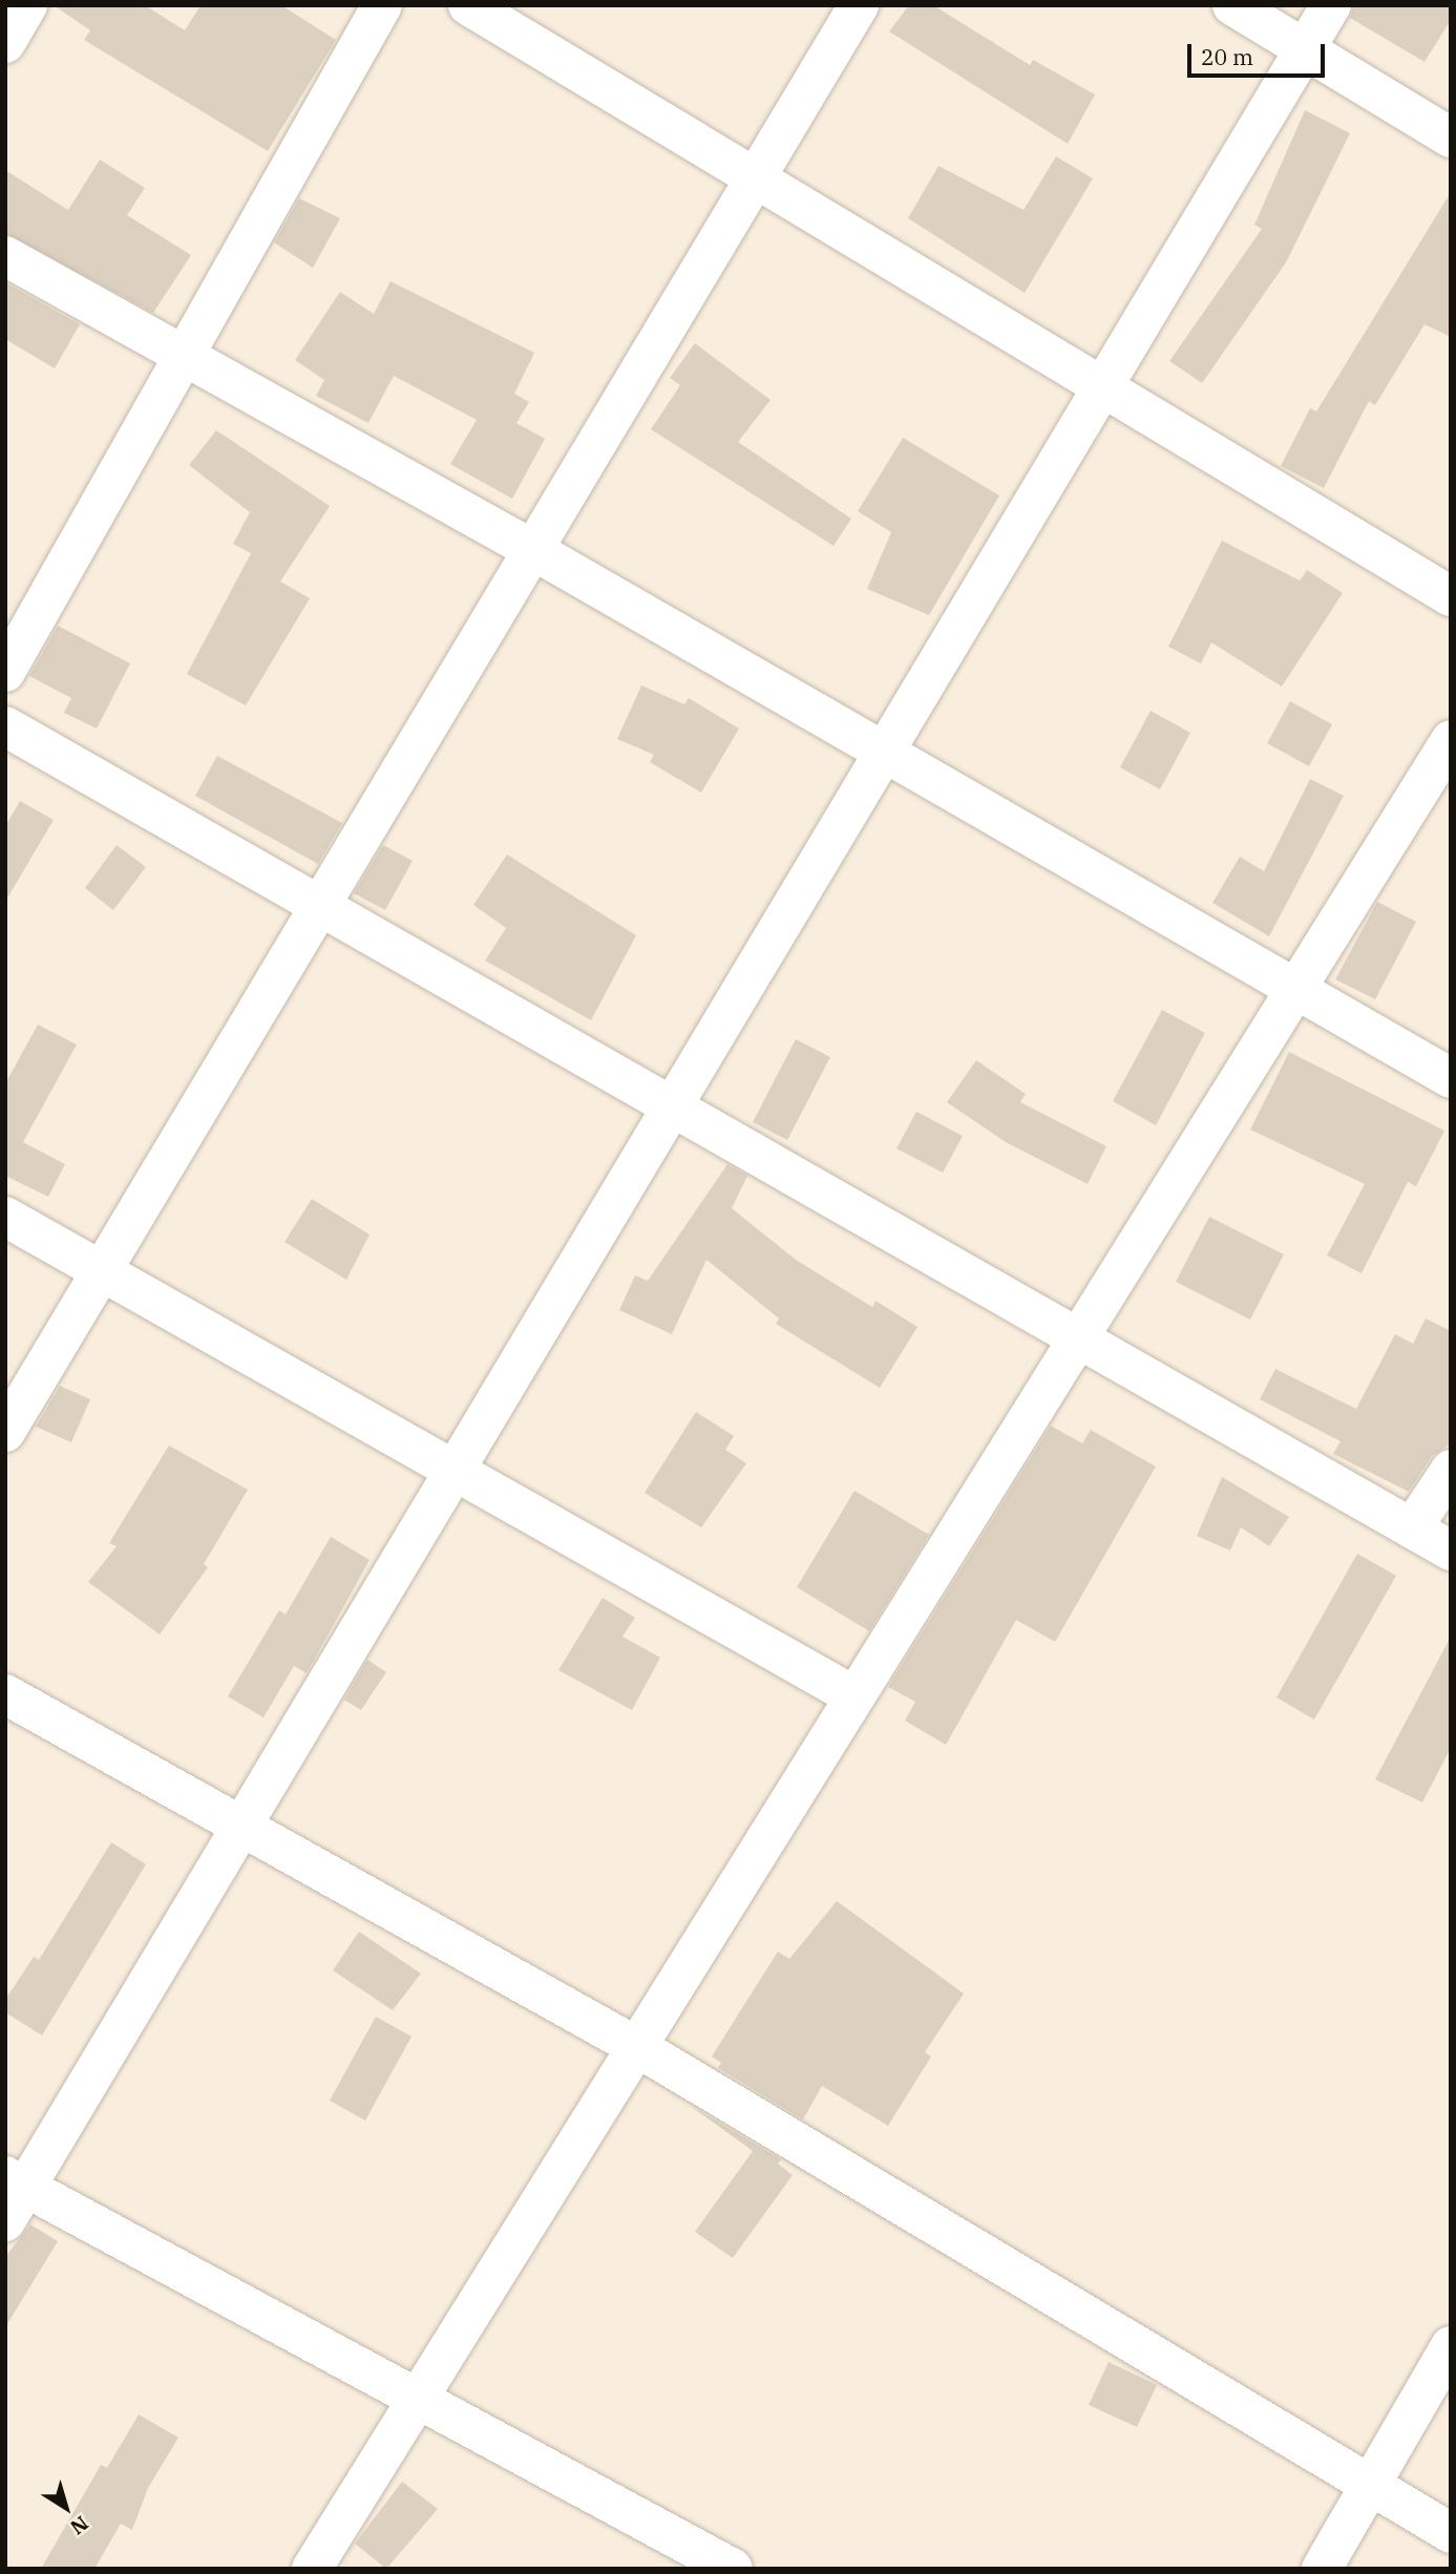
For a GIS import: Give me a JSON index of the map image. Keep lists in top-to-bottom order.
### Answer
{
  "scale_bar": "20 m",
  "north": "bottom right"
}
